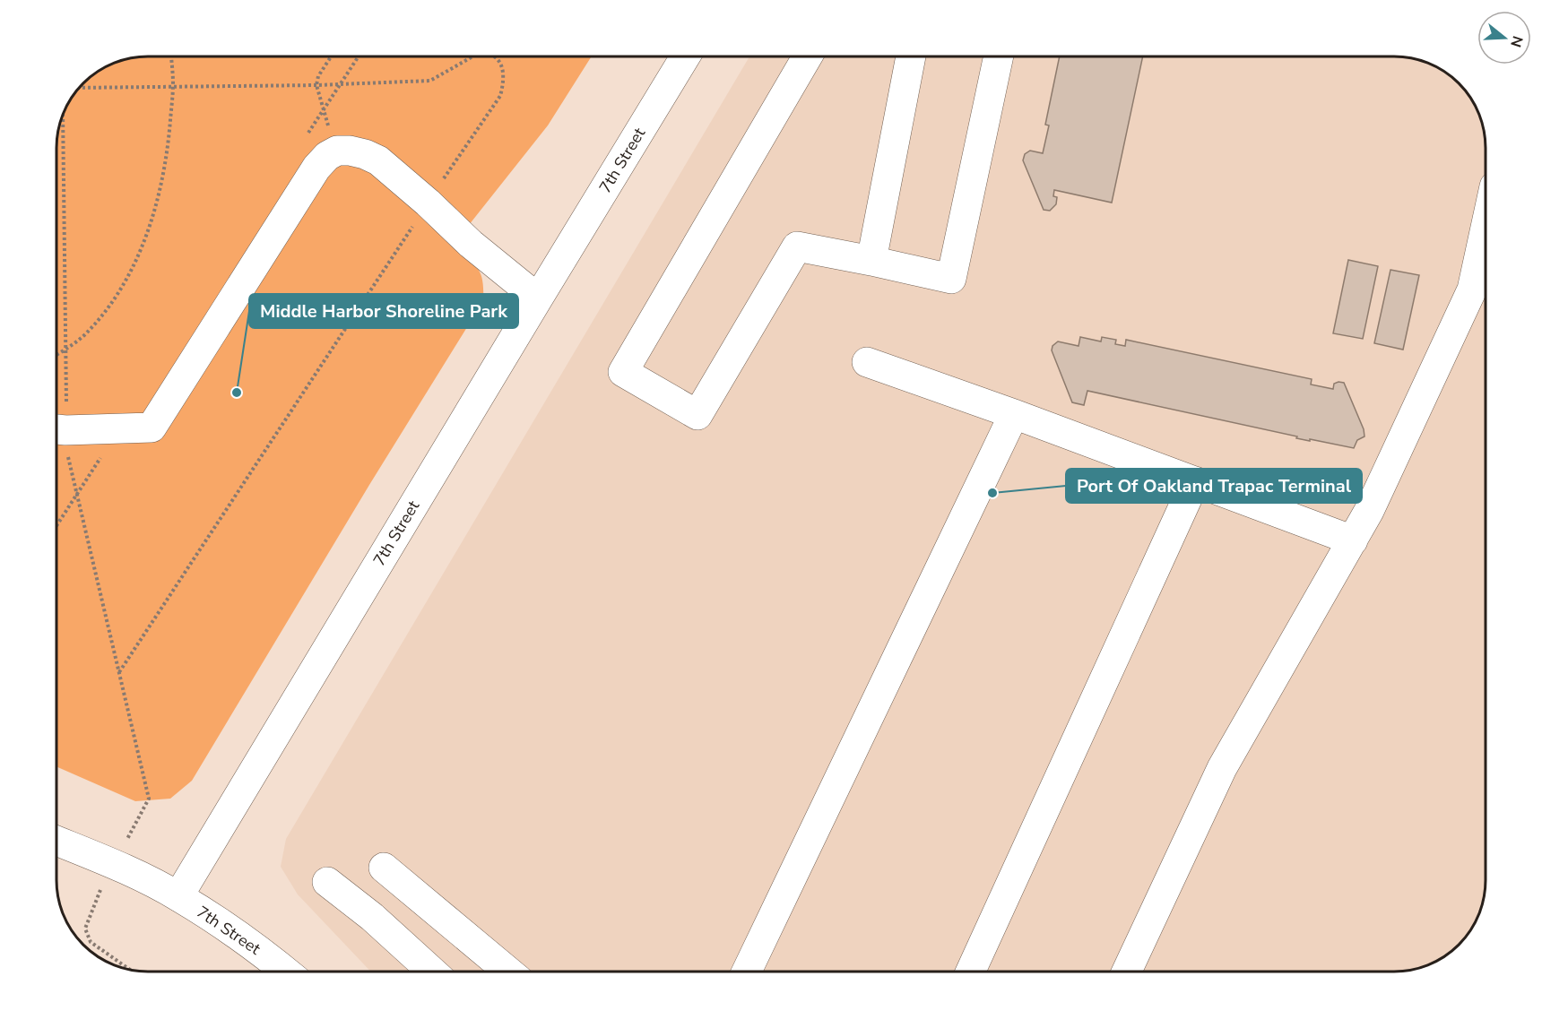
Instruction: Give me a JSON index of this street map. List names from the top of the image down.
{
  "streets": {
    "street": ["7th Street"]
  },
  "places": ["Middle Harbor Shoreline Park", "Port Of Oakland Trapac Terminal"],
  "north": "right"
}
